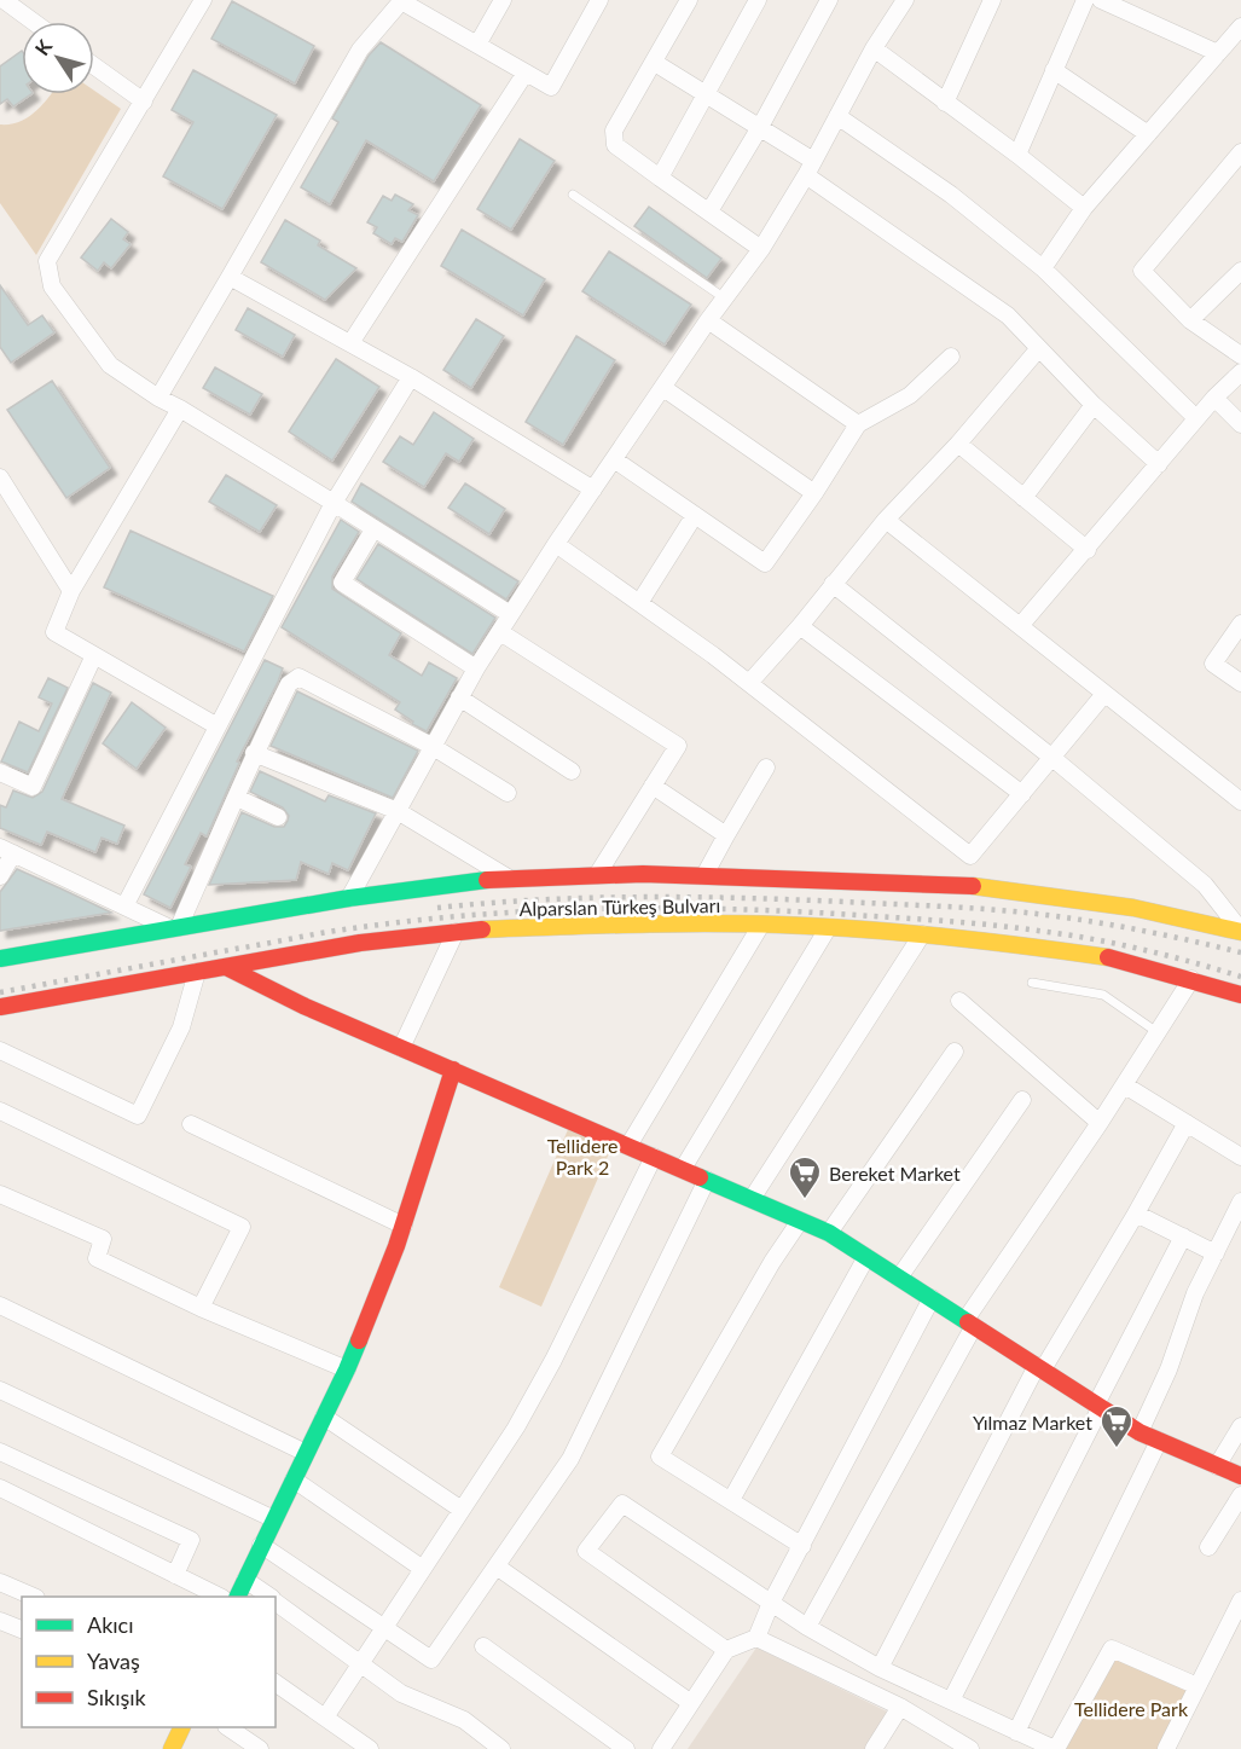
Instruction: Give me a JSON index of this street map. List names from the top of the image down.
{
  "streets": {
    "main road": ["Alparslan Türkeş Bulvarı"]
  },
  "parks": ["Tellidere Park 2", "Tellidere Park"],
  "places": {
    "supermarket": ["Bereket Market", "Yılmaz Market"]
  },
  "legend": ["Akıcı", "Yavaş", "Sıkışık"],
  "north": "top left"
}
